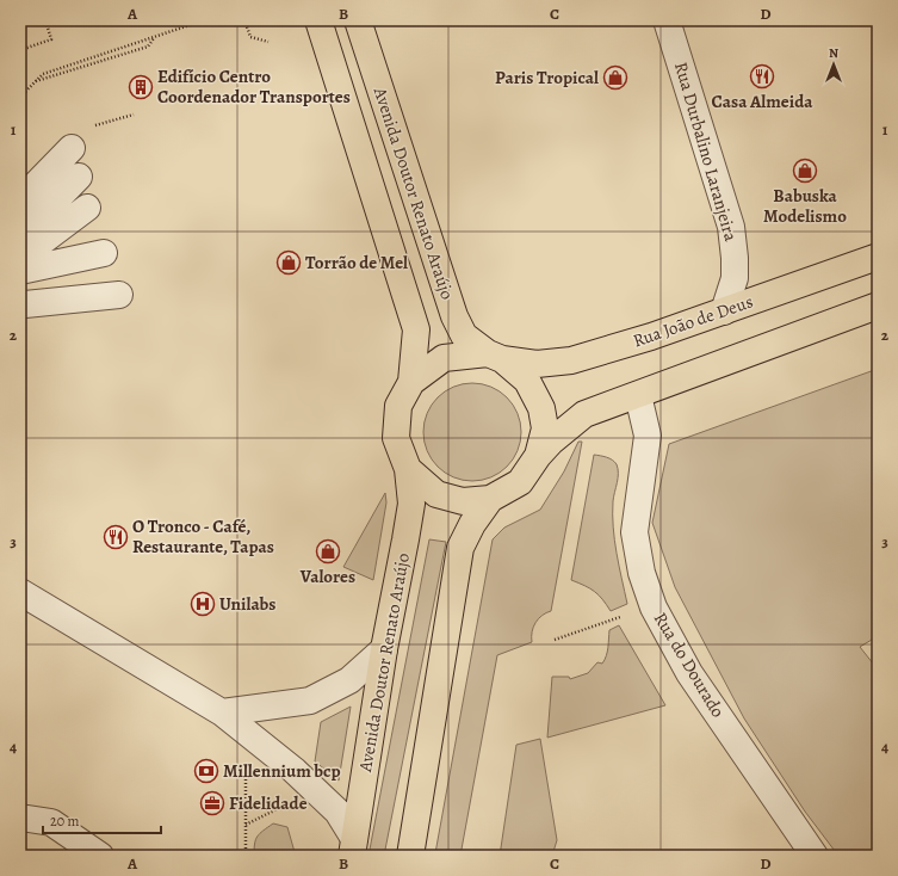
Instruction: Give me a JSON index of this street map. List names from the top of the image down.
{
  "streets": {
    "main road": ["Avenida Doutor Renato Araújo", "Rua João de Deus"],
    "street": ["Rua Durbalino Laranjeira", "Rua do Dourado"]
  },
  "crossings": [
    ["Rua Durbalino Laranjeira", "Rua João de Deus"],
    ["Avenida Doutor Renato Araújo", "Rua João de Deus"]
  ],
  "places": {
    "restaurant": ["Casa Almeida", "O Tronco - Café, Restaurante, Tapas"],
    "shop": [
      "Paris Tropical",
      "Babuska Modelismo",
      "Torrão de Mel",
      "Valores"
    ],
    "building": ["Edifício Centro Coordenador Transportes"],
    "hospital": ["Unilabs"],
    "bank": ["Millennium bcp"],
    "office": ["Fidelidade"]
  },
  "scale_bar": "20 m",
  "north": "top",
  "grid": {
    "columns": [
      "A",
      "B",
      "C",
      "D"
    ],
    "rows": [
      "1",
      "2",
      "3",
      "4"
    ]
  }
}
